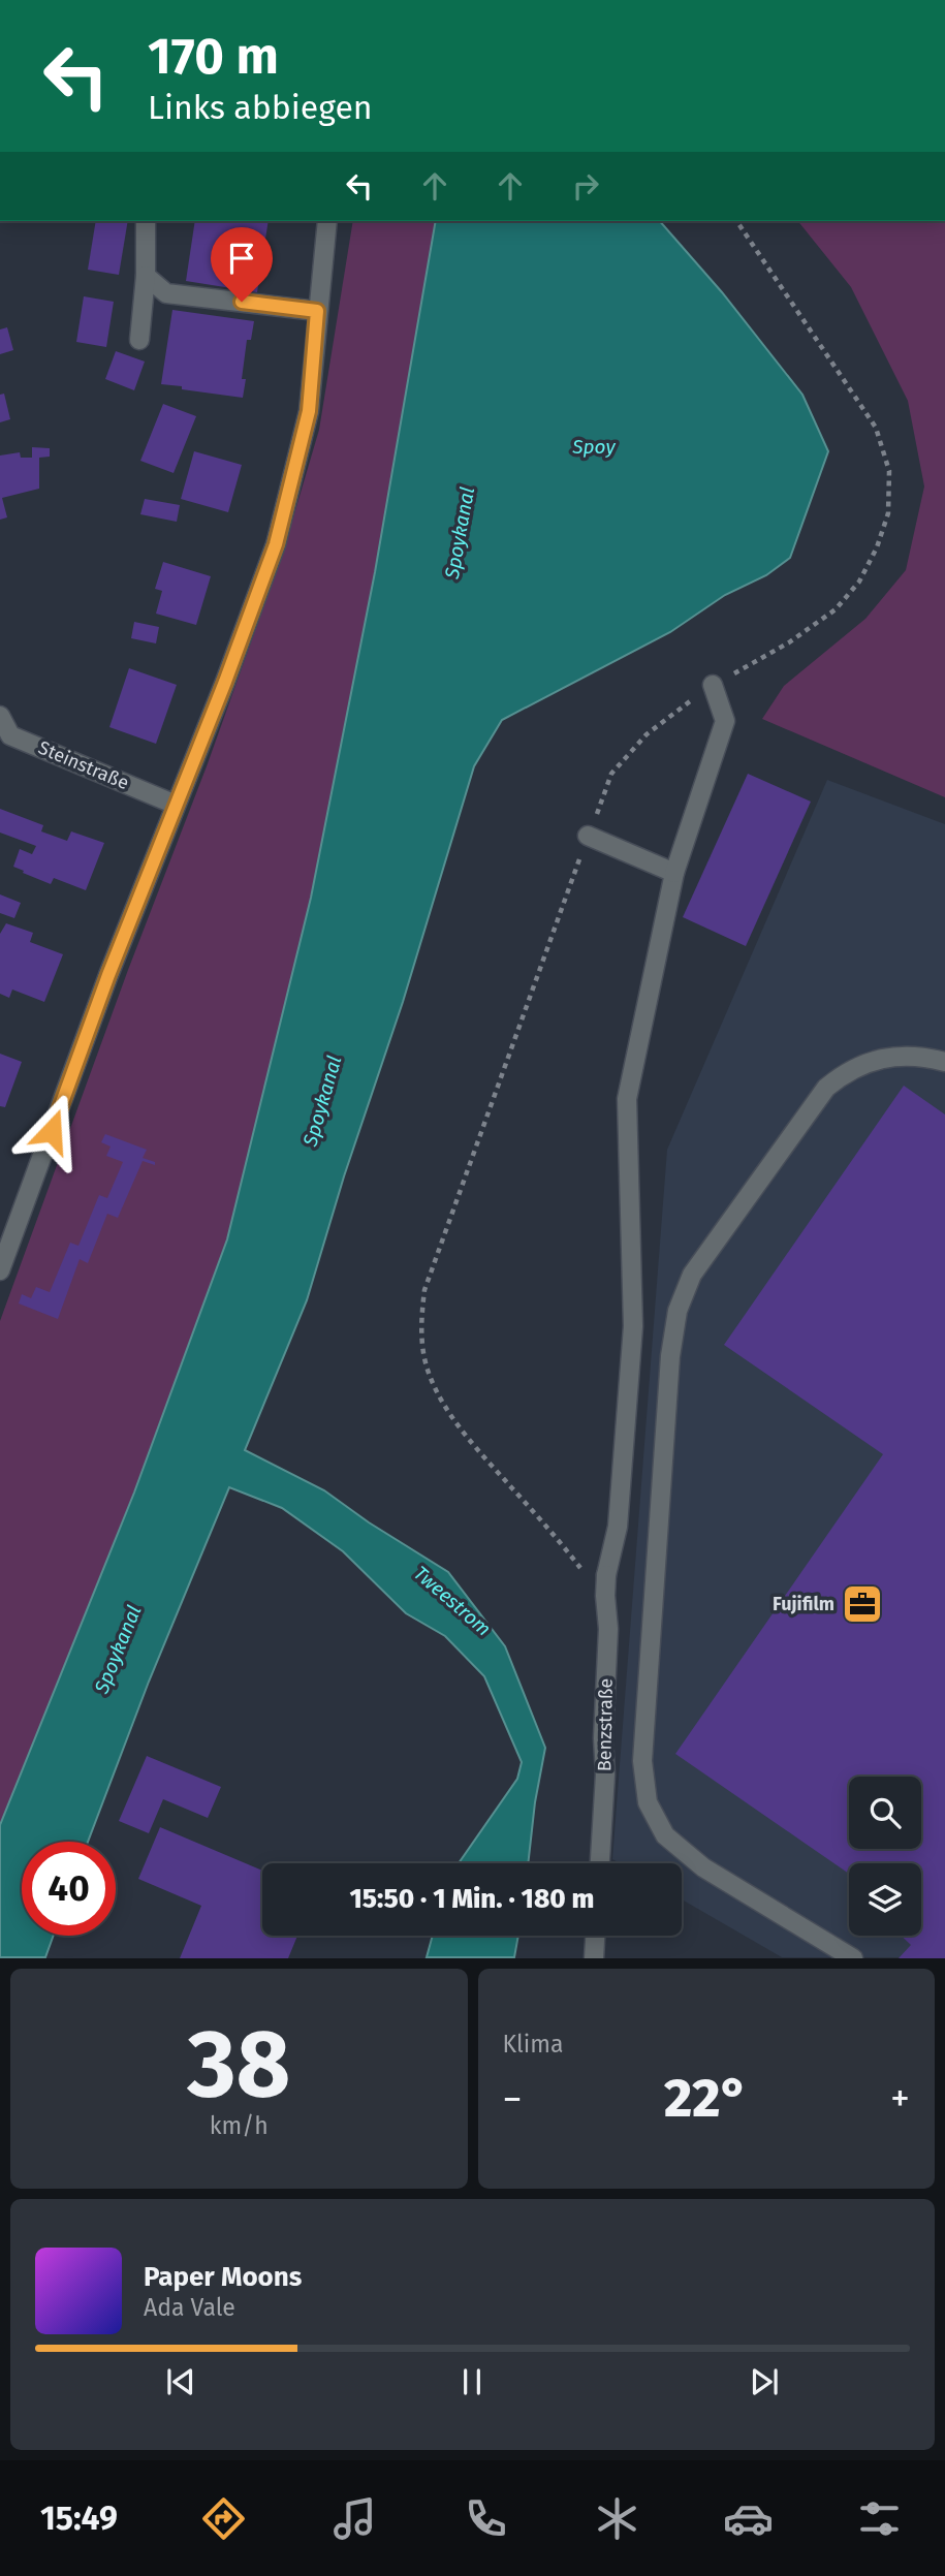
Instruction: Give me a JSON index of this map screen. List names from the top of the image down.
{
  "streets": {
    "street": ["Steinstraße", "Benzstraße"]
  },
  "water": ["Spoy", "Spoykanal", "Tweestrom"],
  "places": {
    "office": ["Fujifilm"]
  },
  "page": {
    "turn": ["170 m", "Links abbiegen"],
    "limit": "40",
    "trip": "15:50 · 1 Min. · 180 m",
    "tile": [
      ["38", "km/h"],
      "Klima"
    ],
    "heat": ["−", "22°", "+"],
    "song": ["Paper Moons", "Ada Vale"],
    "tabs": "15:49"
  }
}
